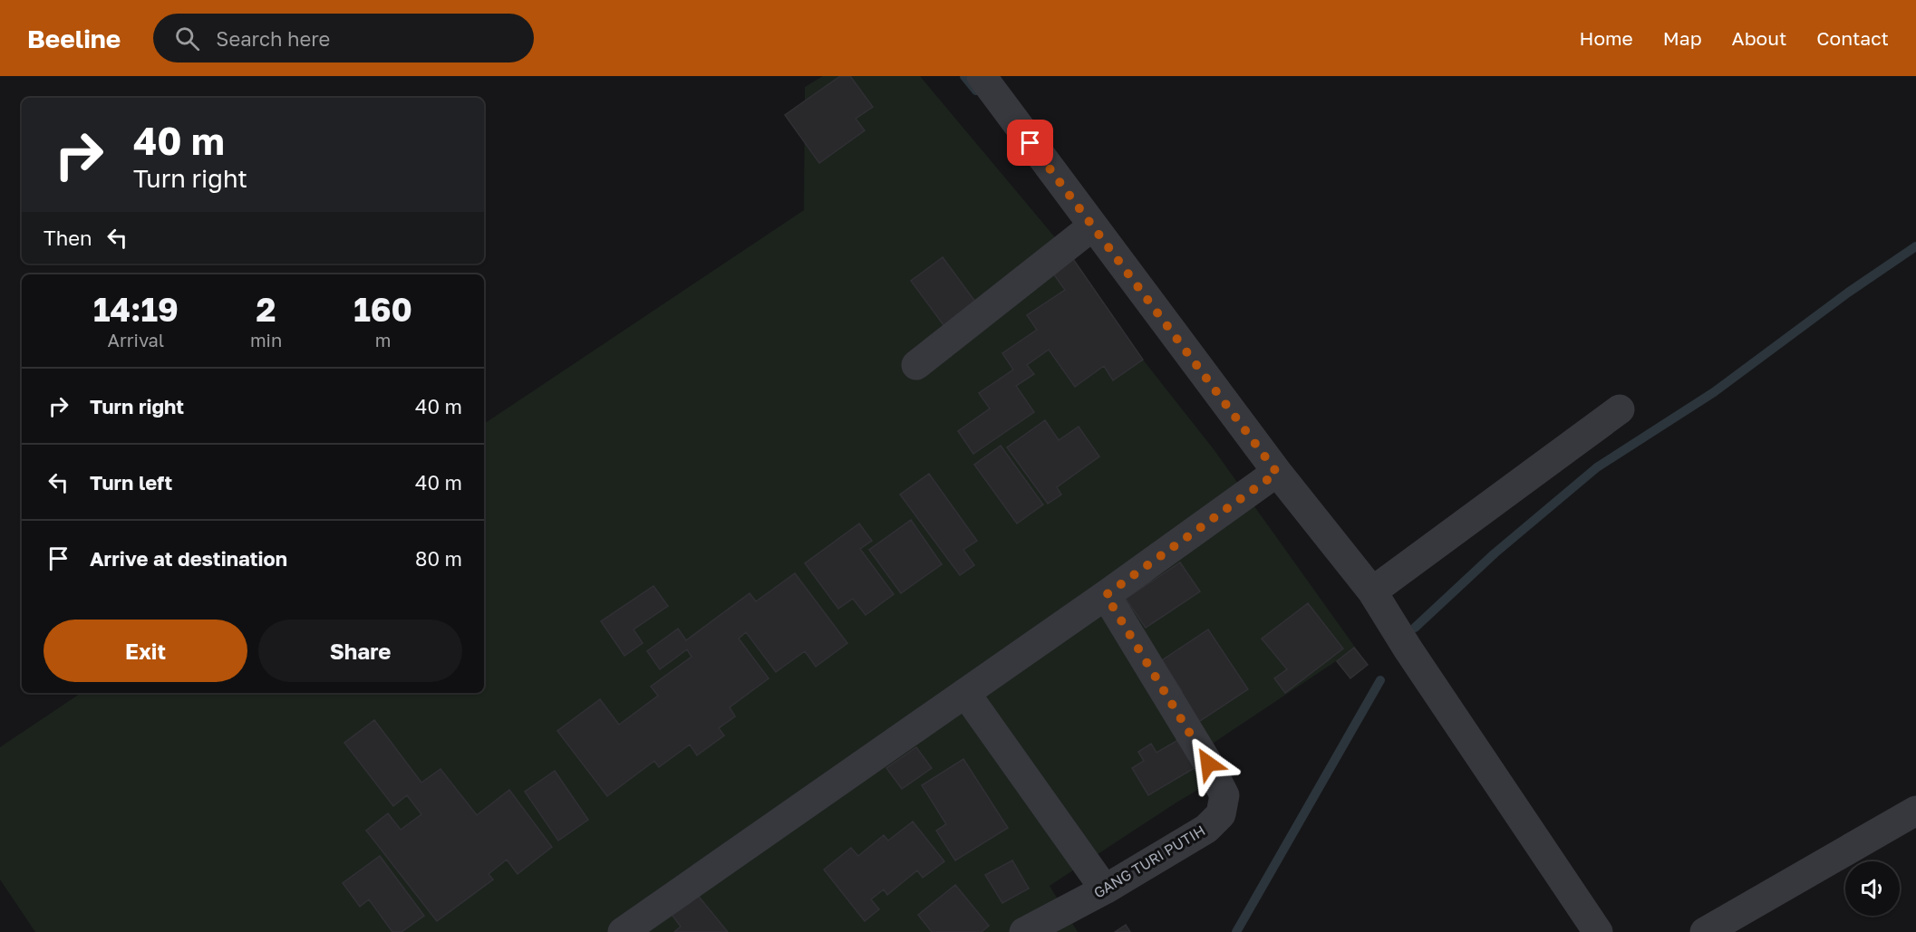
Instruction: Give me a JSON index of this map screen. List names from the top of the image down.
{
  "streets": {
    "street": ["GANG TURI PUTIH"]
  },
  "page": {
    "header": "Beeline",
    "search": "Search here",
    "nav": [
      "Home",
      "Map",
      "About",
      "Contact"
    ],
    "turn": ["40 m", "Turn right"],
    "then": "Then",
    "eta": [
      "14:19",
      "Arrival",
      "2",
      "min",
      "160",
      "m"
    ],
    "list": [
      {
        "name": "Turn right",
        "value": "40 m"
      },
      {
        "name": "Turn left",
        "value": "40 m"
      },
      {
        "name": "Arrive at destination",
        "value": "80 m"
      }
    ],
    "buttons": ["Exit", "Share"]
  }
}
